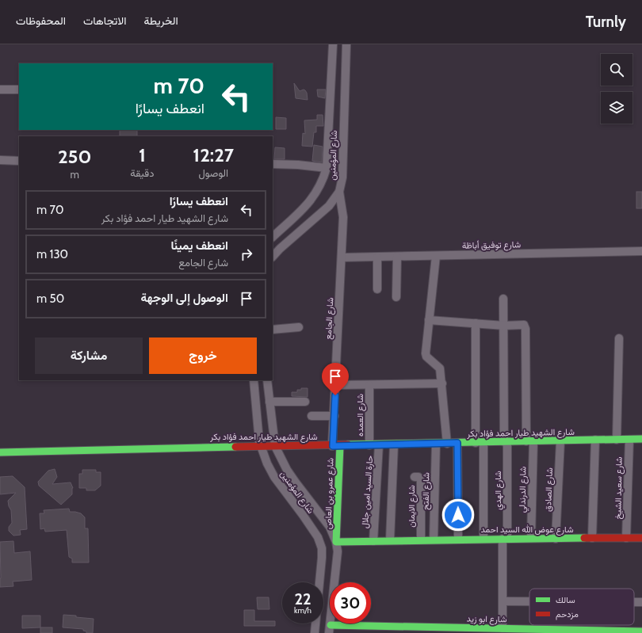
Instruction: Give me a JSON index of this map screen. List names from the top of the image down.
{
  "streets": {
    "street": [
      "شارع المؤمنين",
      "شارع توفيق أباظة",
      "شارع الجامع",
      "شارع العمده",
      "شارع الشهيد طيار احمد فؤاد بكر",
      "شارع سعيد الشيخ",
      "شارع الدرندلي",
      "شارع الصادق",
      "شارع الهدي",
      "شارع الفتح",
      "حارة السيد امين جلال",
      "شارع عمرو بن العاص",
      "شارع الايمان",
      "شارع عوض الله السيد احمد",
      "شارع ابو زيد"
    ]
  },
  "crossings": [
    ["شارع المؤمنين", "شارع الجامع"],
    ["شارع المؤمنين", "شارع الشهيد طيار احمد فؤاد بكر"],
    ["شارع المؤمنين", "شارع عمرو بن العاص"],
    ["شارع المؤمنين", "شارع عوض الله السيد احمد"],
    ["شارع المؤمنين", "شارع ابو زيد"],
    ["شارع توفيق أباظة", "شارع الجامع"],
    ["شارع الجامع", "شارع الشهيد طيار احمد فؤاد بكر"],
    ["شارع الجامع", "شارع عمرو بن العاص"],
    ["شارع العمده", "شارع الشهيد طيار احمد فؤاد بكر"],
    ["شارع الشهيد طيار احمد فؤاد بكر", "شارع سعيد الشيخ"],
    ["شارع الشهيد طيار احمد فؤاد بكر", "شارع الدرندلي"],
    ["شارع الشهيد طيار احمد فؤاد بكر", "شارع الصادق"],
    ["شارع الشهيد طيار احمد فؤاد بكر", "شارع الهدي"],
    ["شارع الشهيد طيار احمد فؤاد بكر", "شارع الفتح"],
    ["شارع الشهيد طيار احمد فؤاد بكر", "حارة السيد امين جلال"],
    ["شارع الشهيد طيار احمد فؤاد بكر", "شارع عمرو بن العاص"],
    ["شارع سعيد الشيخ", "شارع عوض الله السيد احمد"],
    ["شارع الدرندلي", "شارع الهدي"],
    ["شارع الدرندلي", "شارع عوض الله السيد احمد"],
    ["شارع الصادق", "شارع عوض الله السيد احمد"],
    ["شارع الهدي", "شارع عوض الله السيد احمد"],
    ["شارع الهدي", "شارع ابو زيد"],
    ["شارع الفتح", "شارع عوض الله السيد احمد"],
    ["حارة السيد امين جلال", "شارع عوض الله السيد احمد"],
    ["شارع عمرو بن العاص", "شارع عوض الله السيد احمد"],
    ["شارع الايمان", "شارع عوض الله السيد احمد"]
  ],
  "legend": ["سالك", "مزدحم"],
  "page": {
    "header": "Turnly",
    "nav": ["الخريطة", "الاتجاهات", "المحفوظات"],
    "turn": ["70 m", "انعطف يسارًا"],
    "eta": [
      "12:27",
      "الوصول",
      "1",
      "دقيقة",
      "250",
      "m"
    ],
    "list": [
      {
        "name": "انعطف يسارًا",
        "note": "شارع الشهيد طيار احمد فؤاد بكر",
        "value": "70 m"
      },
      {
        "name": "انعطف يمينًا",
        "note": "شارع الجامع",
        "value": "130 m"
      },
      {
        "name": "الوصول إلى الوجهة",
        "value": "50 m"
      }
    ],
    "buttons": ["خروج", "مشاركة"],
    "speed": "22 km/h",
    "limit": "30"
  }
}
